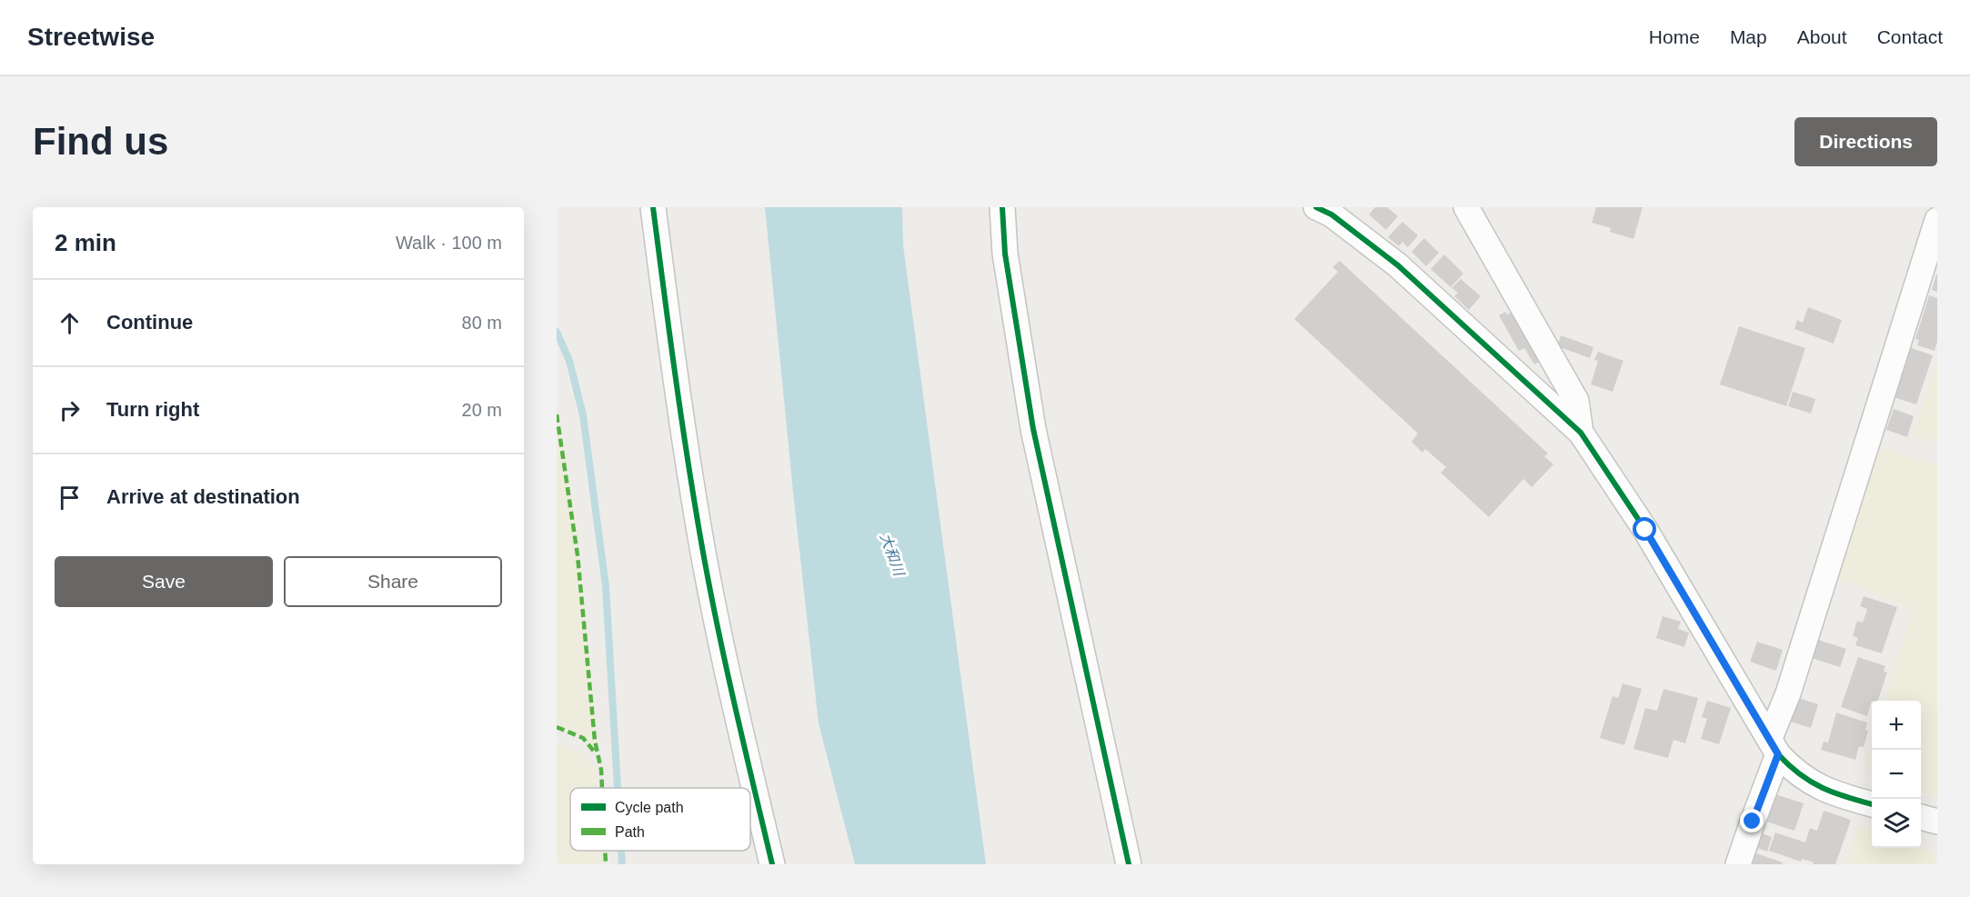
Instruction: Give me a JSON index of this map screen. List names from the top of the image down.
{
  "water": ["大和川"],
  "legend": ["Cycle path", "Path"],
  "page": {
    "header": "Streetwise",
    "nav": [
      "Home",
      "Map",
      "About",
      "Contact"
    ],
    "buttons": [
      "Directions",
      ["Save", "Share"]
    ],
    "title": "Find us",
    "heading": ["2 min", "Walk · 100 m"],
    "list": [
      ["Continue", "80 m"],
      ["Turn right", "20 m"],
      "Arrive at destination"
    ],
    "map_buttons": ["+", "−"]
  }
}
